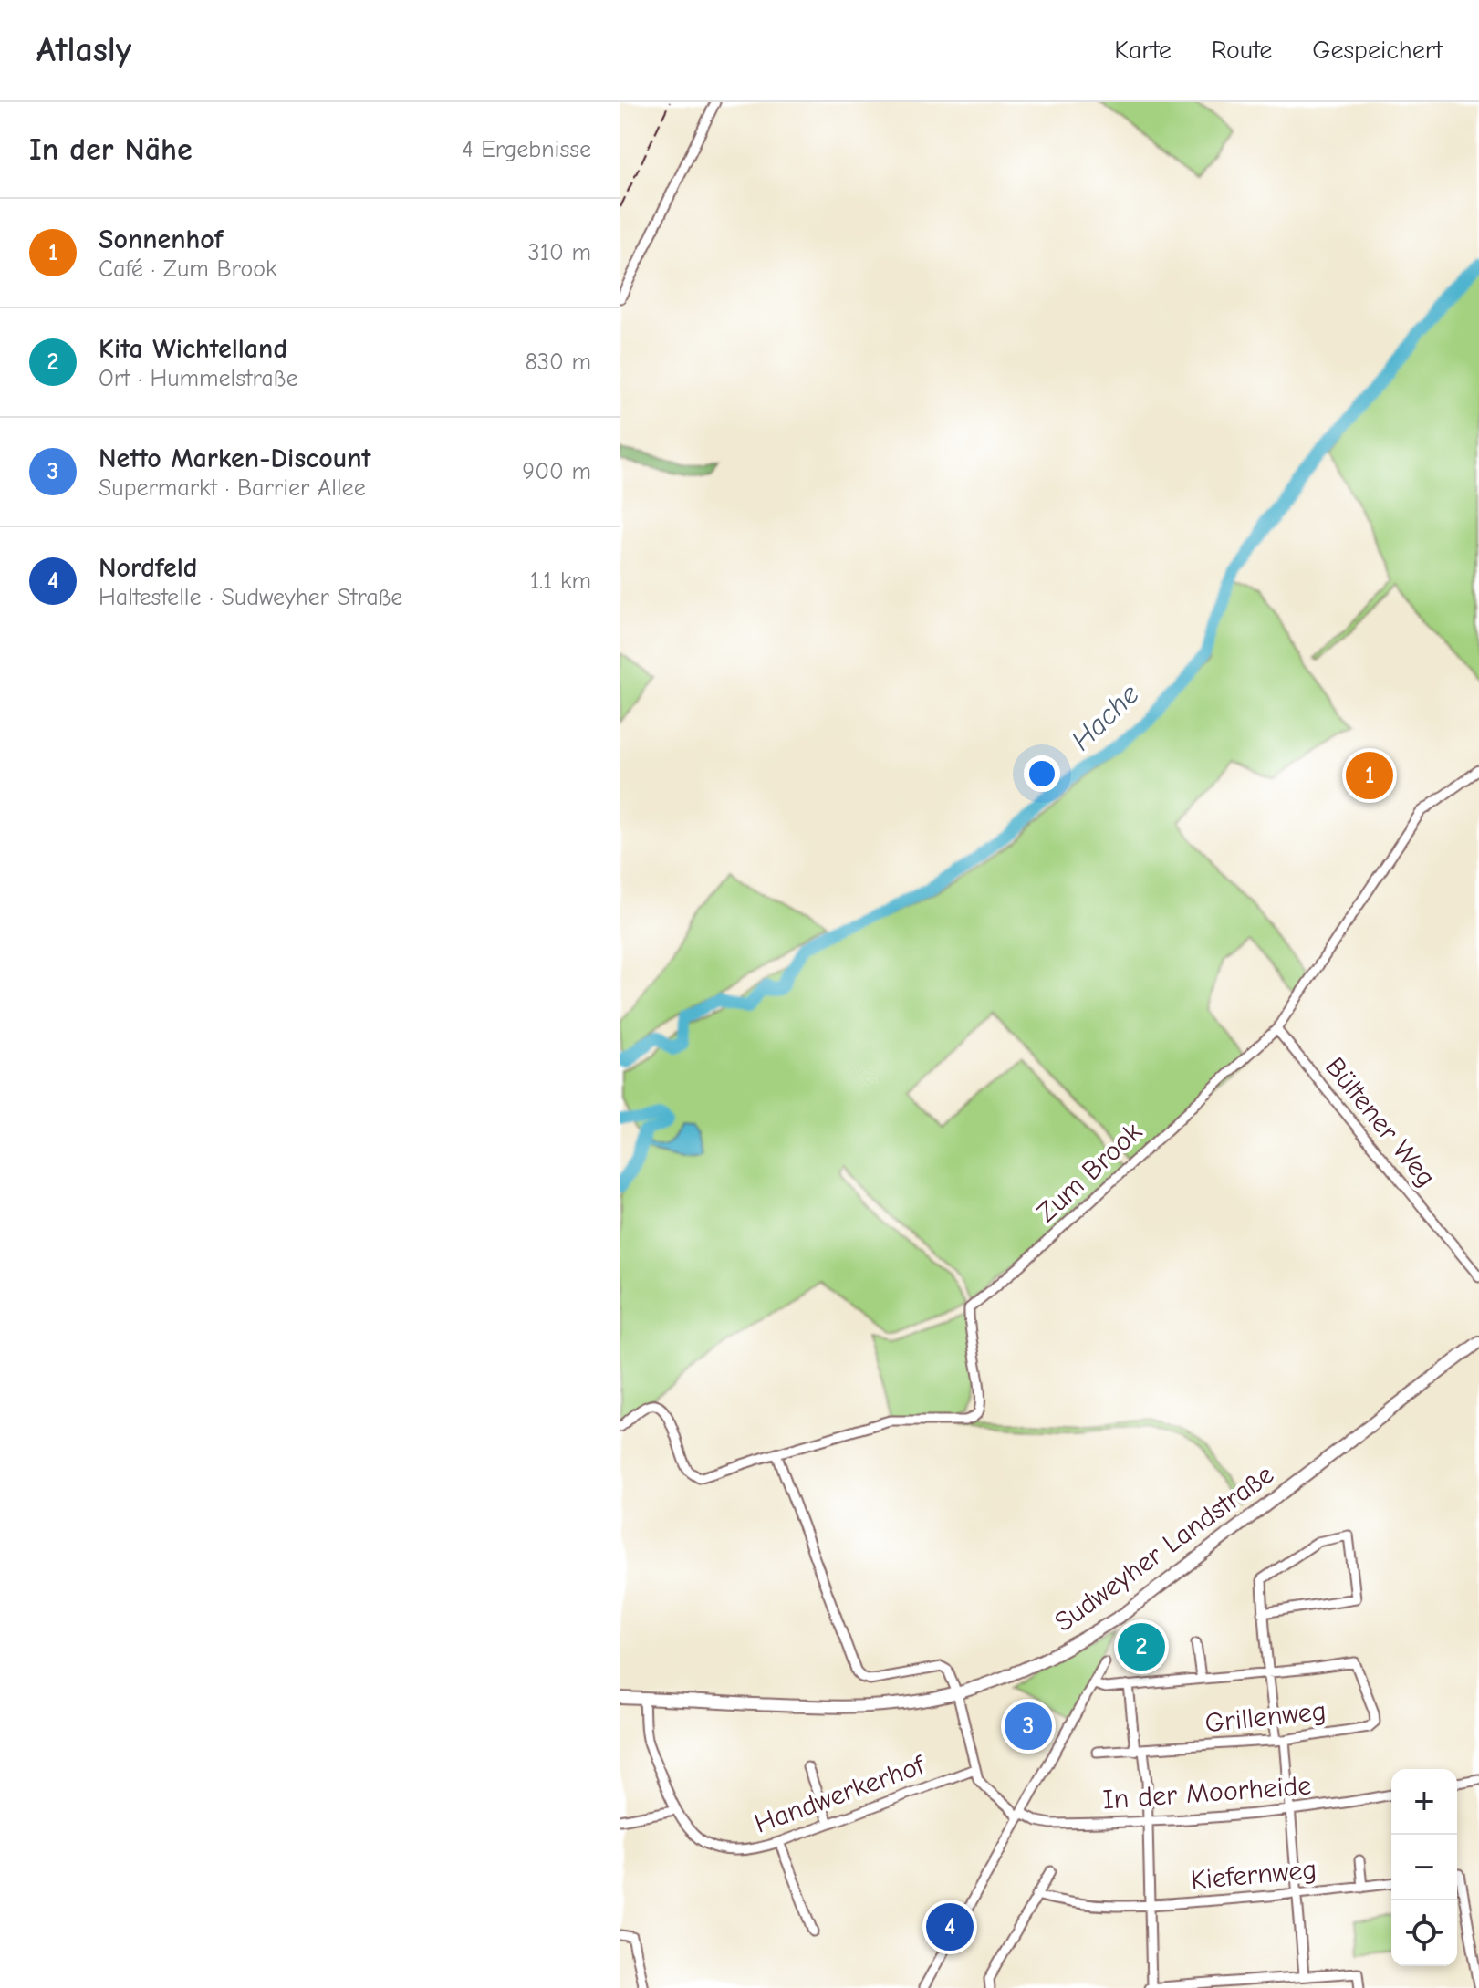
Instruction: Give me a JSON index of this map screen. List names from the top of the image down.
{
  "streets": {
    "main road": ["Sudweyher Landstraße"],
    "street": [
      "Bültener Weg",
      "Zum Brook",
      "Grillenweg",
      "In der Moorheide",
      "Handwerkerhof",
      "Kiefernweg"
    ]
  },
  "crossings": [
    ["Bültener Weg", "Zum Brook"],
    ["Sudweyher Landstraße", "Handwerkerhof"]
  ],
  "water": ["Hache"],
  "page": {
    "header": "Atlasly",
    "nav": ["Karte", "Route", "Gespeichert"],
    "heading": ["In der Nähe", "4 Ergebnisse"],
    "list": [
      {
        "mark": "1",
        "name": "Sonnenhof",
        "note": "Café · Zum Brook",
        "value": "310 m"
      },
      {
        "mark": "2",
        "name": "Kita Wichtelland",
        "note": "Ort · Hummelstraße",
        "value": "830 m"
      },
      {
        "mark": "3",
        "name": "Netto Marken-Discount",
        "note": "Supermarkt · Barrier Allee",
        "value": "900 m"
      },
      {
        "mark": "4",
        "name": "Nordfeld",
        "note": "Haltestelle · Sudweyher Straße",
        "value": "1.1 km"
      }
    ],
    "pins": [
      "1",
      "2",
      "3",
      "4"
    ],
    "map_buttons": ["+", "−"]
  }
}
